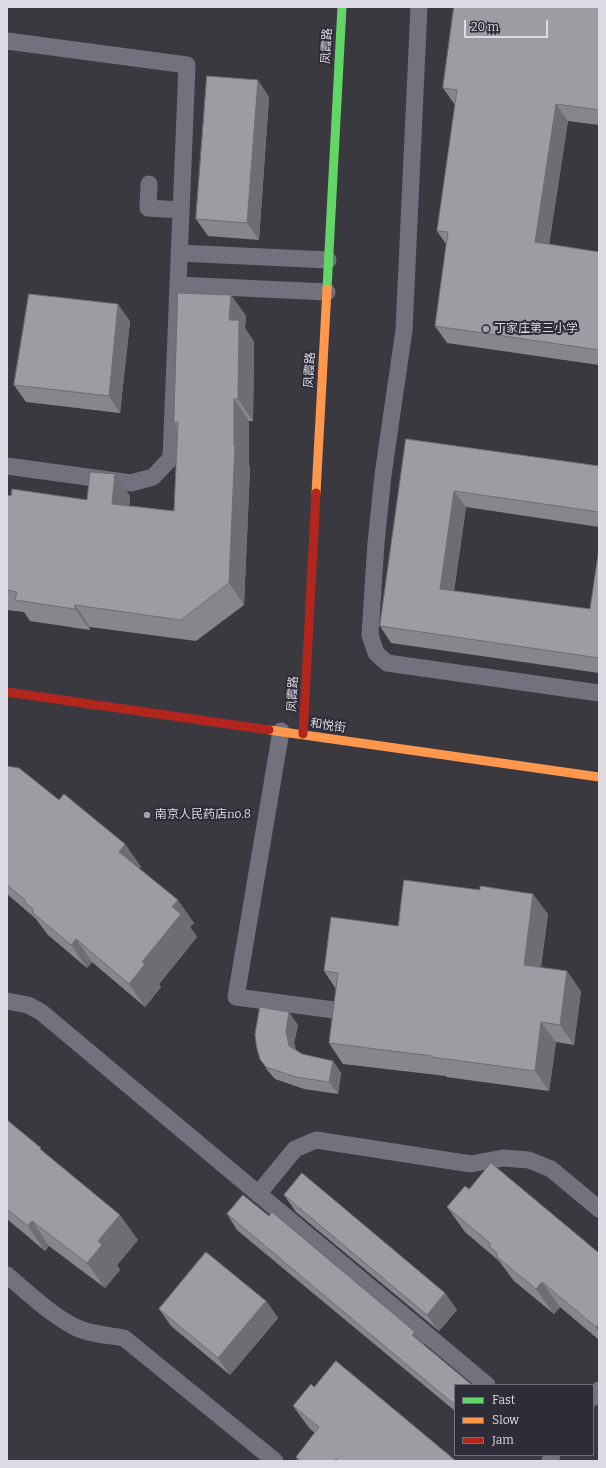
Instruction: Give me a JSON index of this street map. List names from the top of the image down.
{
  "streets": {
    "street": ["凤霞路", "和悦街"]
  },
  "crossings": [
    ["凤霞路", "和悦街"]
  ],
  "places": ["丁家庄第三小学", "南京人民药店no.8"],
  "legend": ["Fast", "Slow", "Jam"],
  "scale_bar": "20 m"
}
